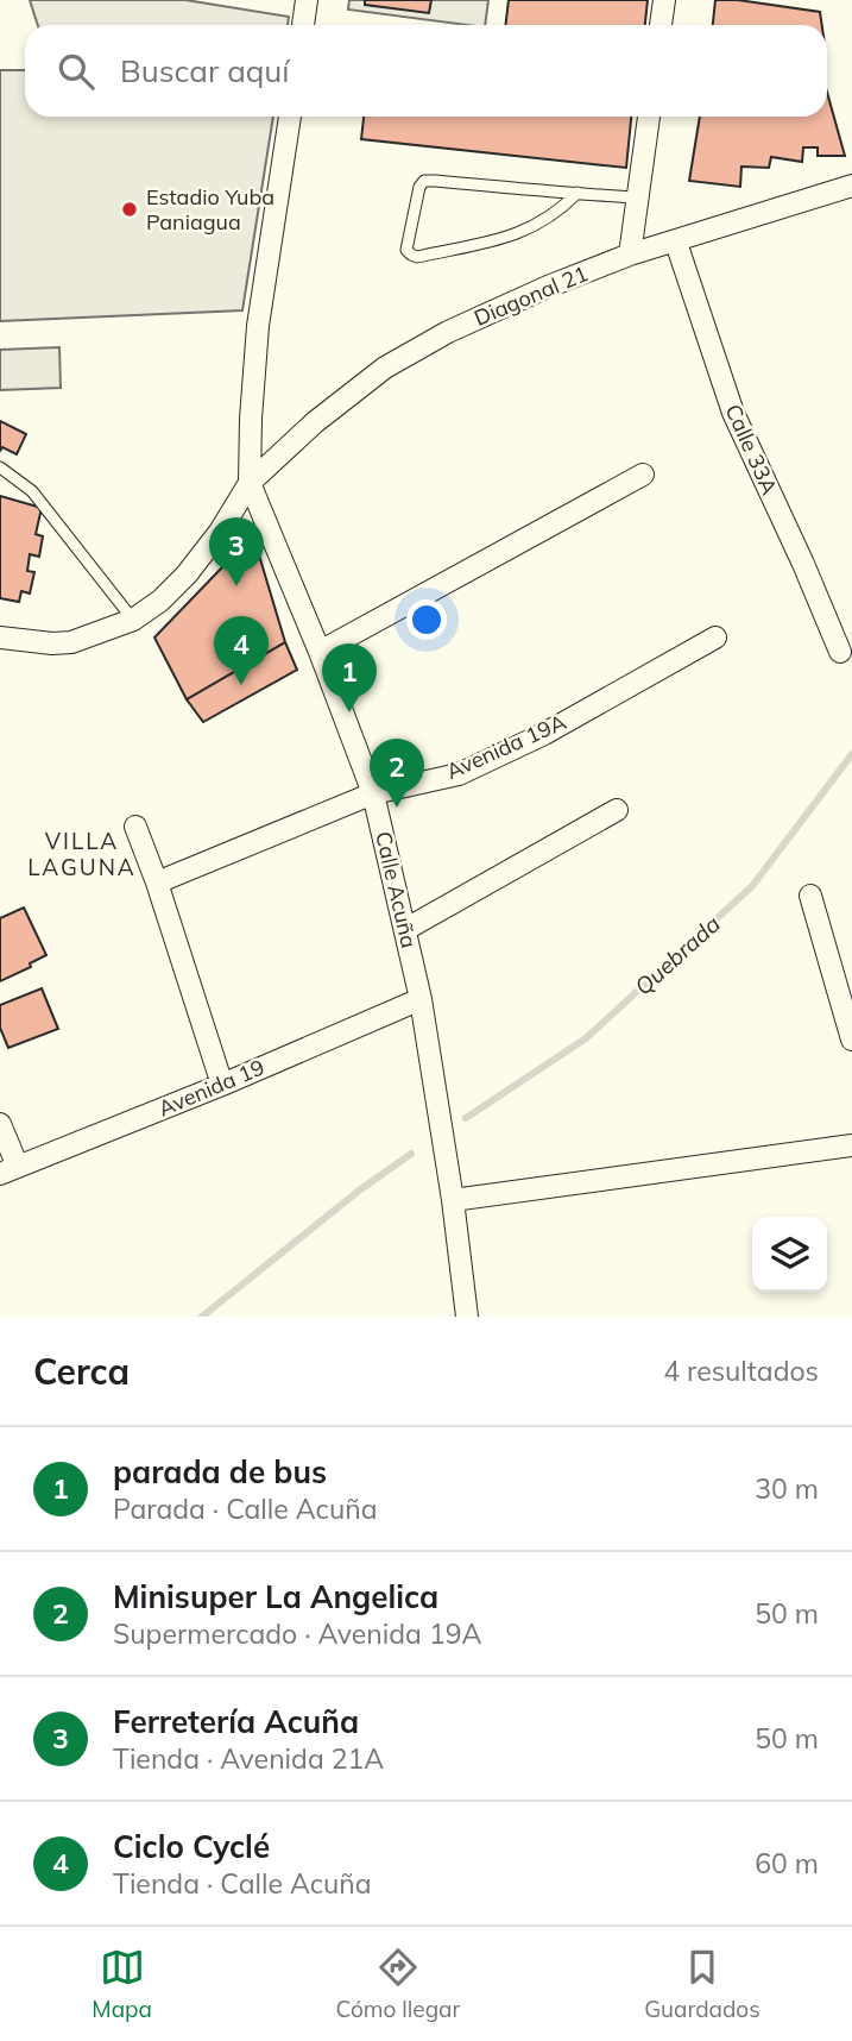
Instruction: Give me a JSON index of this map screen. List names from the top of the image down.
{
  "streets": {
    "street": [
      "Diagonal 21",
      "Calle 33A",
      "Avenida 19A",
      "Calle Acuña",
      "Avenida 19"
    ]
  },
  "crossings": [
    ["Diagonal 21", "Calle 33A"],
    ["Diagonal 21", "Calle Acuña"],
    ["Avenida 19A", "Calle Acuña"],
    ["Calle Acuña", "Avenida 19"]
  ],
  "districts": ["VILLA LAGUNA"],
  "water": ["Quebrada"],
  "places": ["Estadio Yuba Paniagua"],
  "page": {
    "search": "Buscar aquí",
    "pins": [
      "3",
      "4",
      "1",
      "2"
    ],
    "heading": ["Cerca", "4 resultados"],
    "list": [
      {
        "mark": "1",
        "name": "parada de bus",
        "note": "Parada · Calle Acuña",
        "value": "30 m"
      },
      {
        "mark": "2",
        "name": "Minisuper La Angelica",
        "note": "Supermercado · Avenida 19A",
        "value": "50 m"
      },
      {
        "mark": "3",
        "name": "Ferretería Acuña",
        "note": "Tienda · Avenida 21A",
        "value": "50 m"
      },
      {
        "mark": "4",
        "name": "Ciclo Cyclé",
        "note": "Tienda · Calle Acuña",
        "value": "60 m"
      }
    ],
    "nav": ["Mapa", "Cómo llegar", "Guardados"]
  }
}
